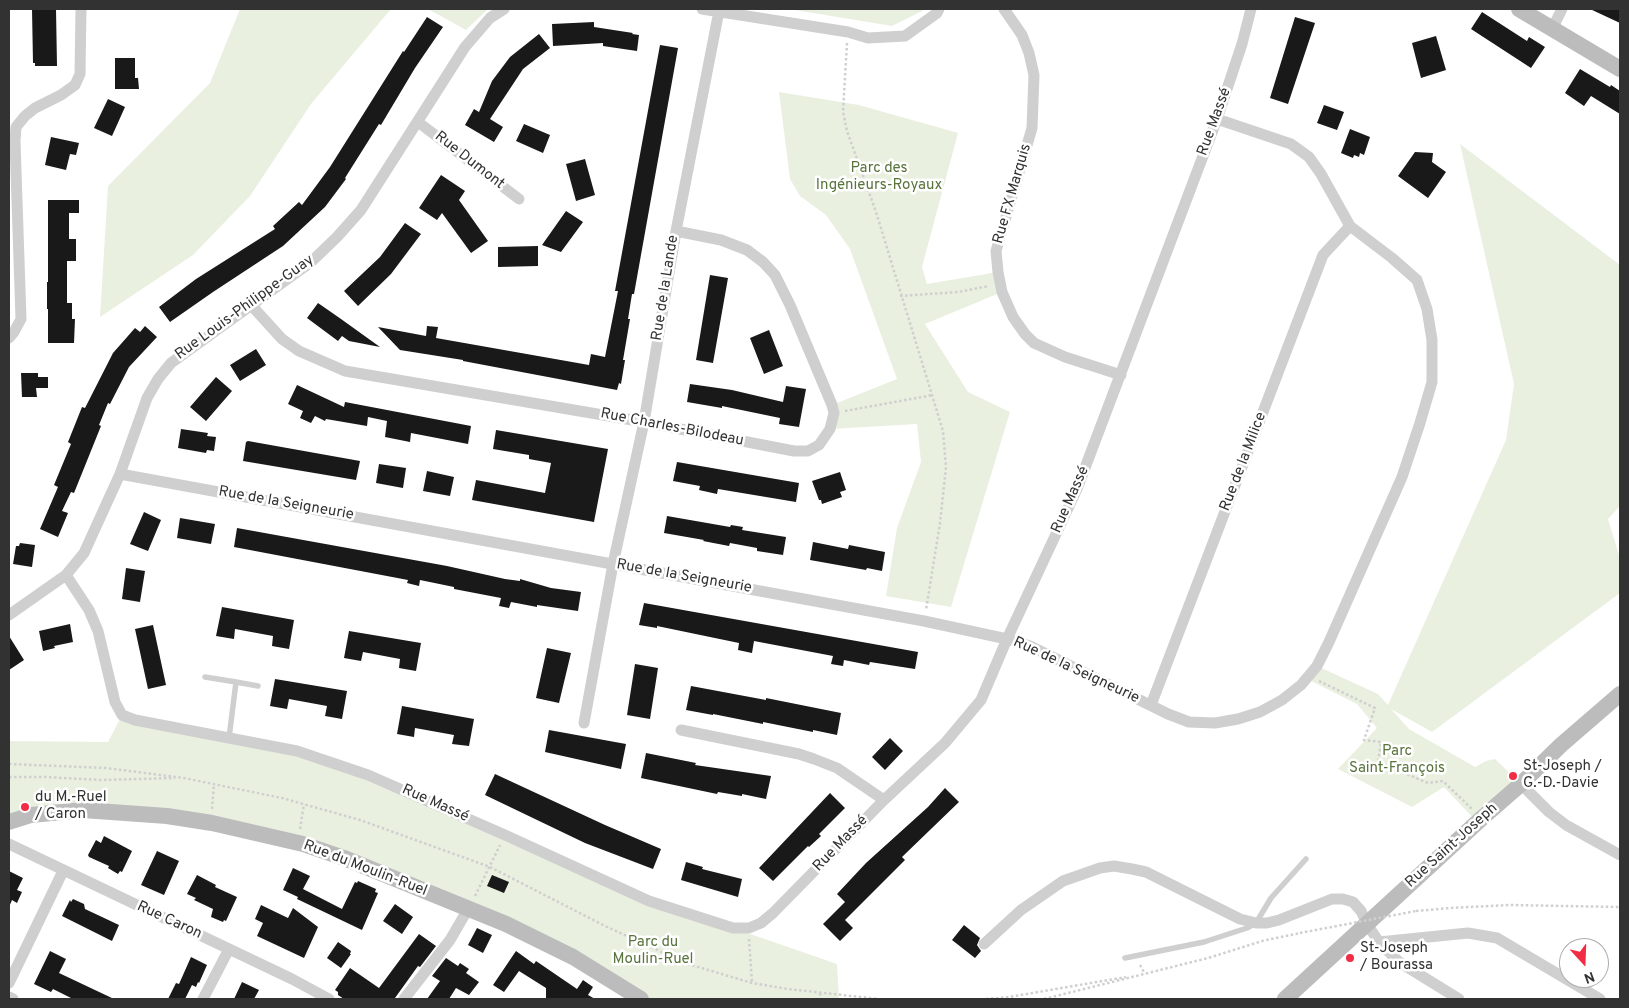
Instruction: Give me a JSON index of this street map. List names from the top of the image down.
{
  "streets": {
    "street": [
      "Rue Massé",
      "Rue Dumont",
      "Rue FX Marquis",
      "Rue de la Lande",
      "Rue Louis-Philippe-Guay",
      "Rue Charles-Bilodeau",
      "Rue de la Milice",
      "Rue de la Seigneurie",
      "Rue Saint-Joseph",
      "Rue du Moulin-Ruel",
      "Rue Caron"
    ]
  },
  "crossings": [
    ["Rue Massé", "Rue FX Marquis"],
    ["Rue Massé", "Rue Louis-Philippe-Guay"],
    ["Rue Massé", "Rue de la Seigneurie"],
    ["Rue Dumont", "Rue Louis-Philippe-Guay"],
    ["Rue de la Lande", "Rue Charles-Bilodeau"],
    ["Rue de la Lande", "Rue de la Seigneurie"],
    ["Rue Louis-Philippe-Guay", "Rue Charles-Bilodeau"],
    ["Rue Louis-Philippe-Guay", "Rue de la Seigneurie"],
    ["Rue de la Milice", "Rue de la Seigneurie"]
  ],
  "parks": ["Parc des Ingénieurs-Royaux", "Parc Saint-François", "Parc du Moulin-Ruel"],
  "places": ["St-Joseph / G.-D.-Davie", "du M.-Ruel / Caron", "St-Joseph / Bourassa"],
  "north": "bottom"
}
